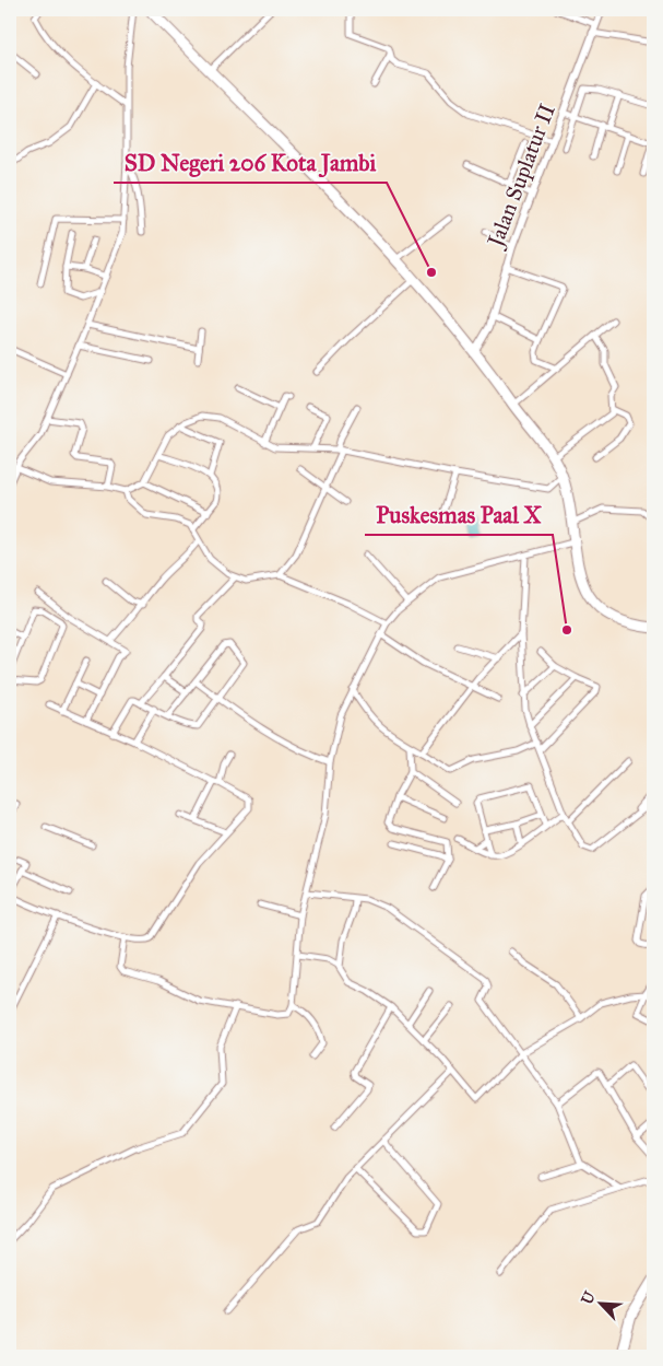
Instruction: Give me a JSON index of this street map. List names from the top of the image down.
{
  "streets": {
    "street": ["Jalan Suplatur II"]
  },
  "places": ["SD Negeri 206 Kota Jambi", "Puskesmas Paal X"],
  "north": "top left"
}
